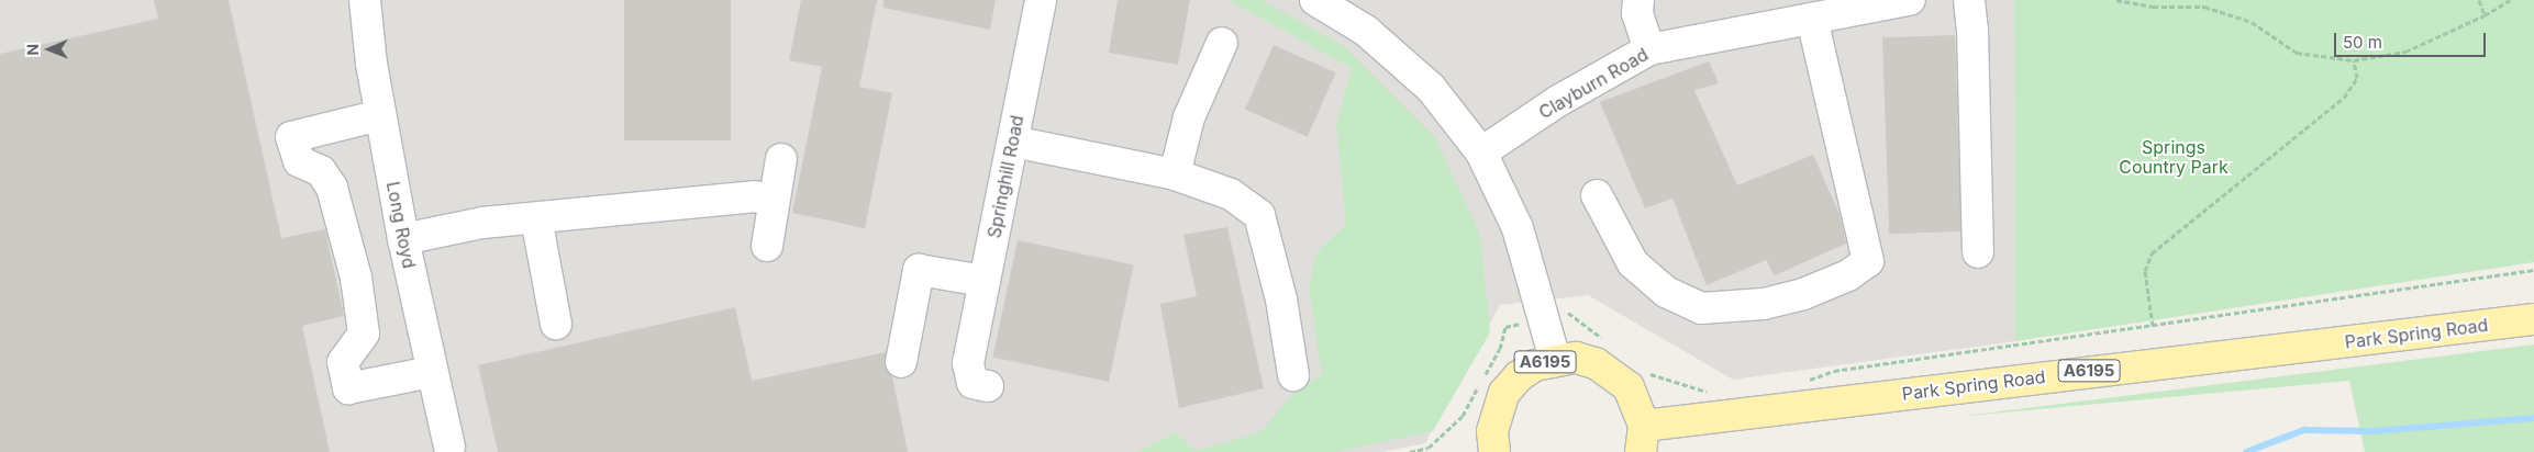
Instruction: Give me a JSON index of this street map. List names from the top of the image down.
{
  "streets": {
    "main road": ["Park Spring Road", "A6195"],
    "street": ["Clayburn Road", "Springhill Road", "Long Royd"]
  },
  "parks": ["Springs Country Park"],
  "scale_bar": "50 m",
  "north": "left"
}
